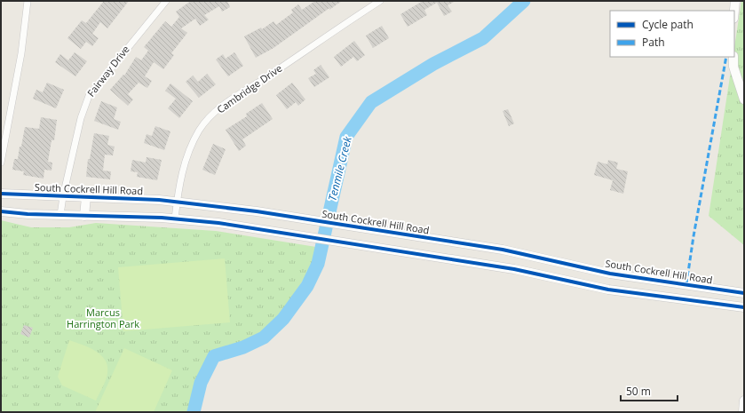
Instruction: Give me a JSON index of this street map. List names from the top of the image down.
{
  "streets": {
    "main road": ["South Cockrell Hill Road"],
    "street": ["Fairway Drive", "Cambridge Drive"]
  },
  "crossings": [
    ["Fairway Drive", "South Cockrell Hill Road"],
    ["Cambridge Drive", "South Cockrell Hill Road"]
  ],
  "water": ["Tenmile Creek"],
  "parks": ["Marcus Harrington Park"],
  "legend": ["Cycle path", "Path"],
  "scale_bar": "50 m"
}
